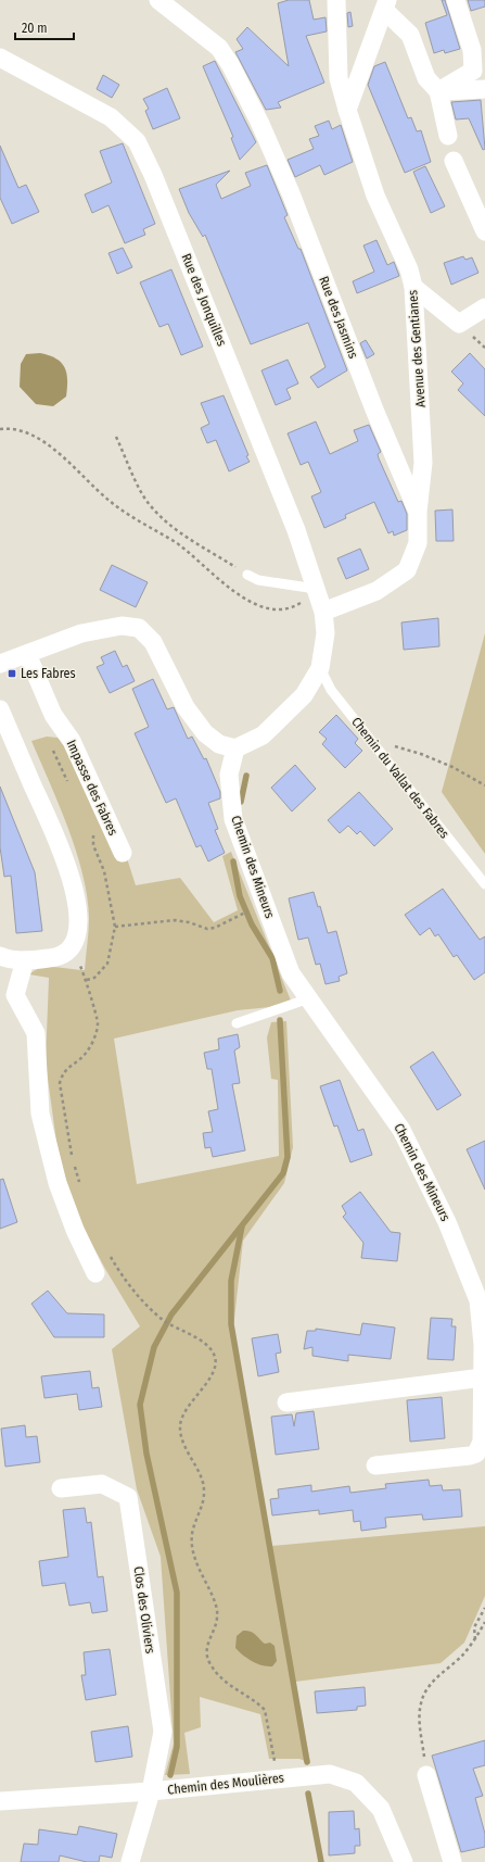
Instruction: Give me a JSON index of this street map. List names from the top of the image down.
{
  "streets": {
    "street": [
      "Rue des Jonquilles",
      "Rue des Jasmins",
      "Avenue des Gentianes",
      "Impasse des Fabres",
      "Chemin des Mineurs",
      "Clos des Oliviers",
      "Chemin des Moulières"
    ],
    "lane": ["Chemin du Vallat des Fabres"]
  },
  "crossings": [
    ["Rue des Jonquilles", "Avenue des Gentianes"],
    ["Rue des Jonquilles", "Chemin du Vallat des Fabres"],
    ["Rue des Jasmins", "Avenue des Gentianes"],
    ["Clos des Oliviers", "Chemin des Moulières"]
  ],
  "places": {
    "transit": ["Les Fabres"]
  },
  "scale_bar": "20 m"
}
